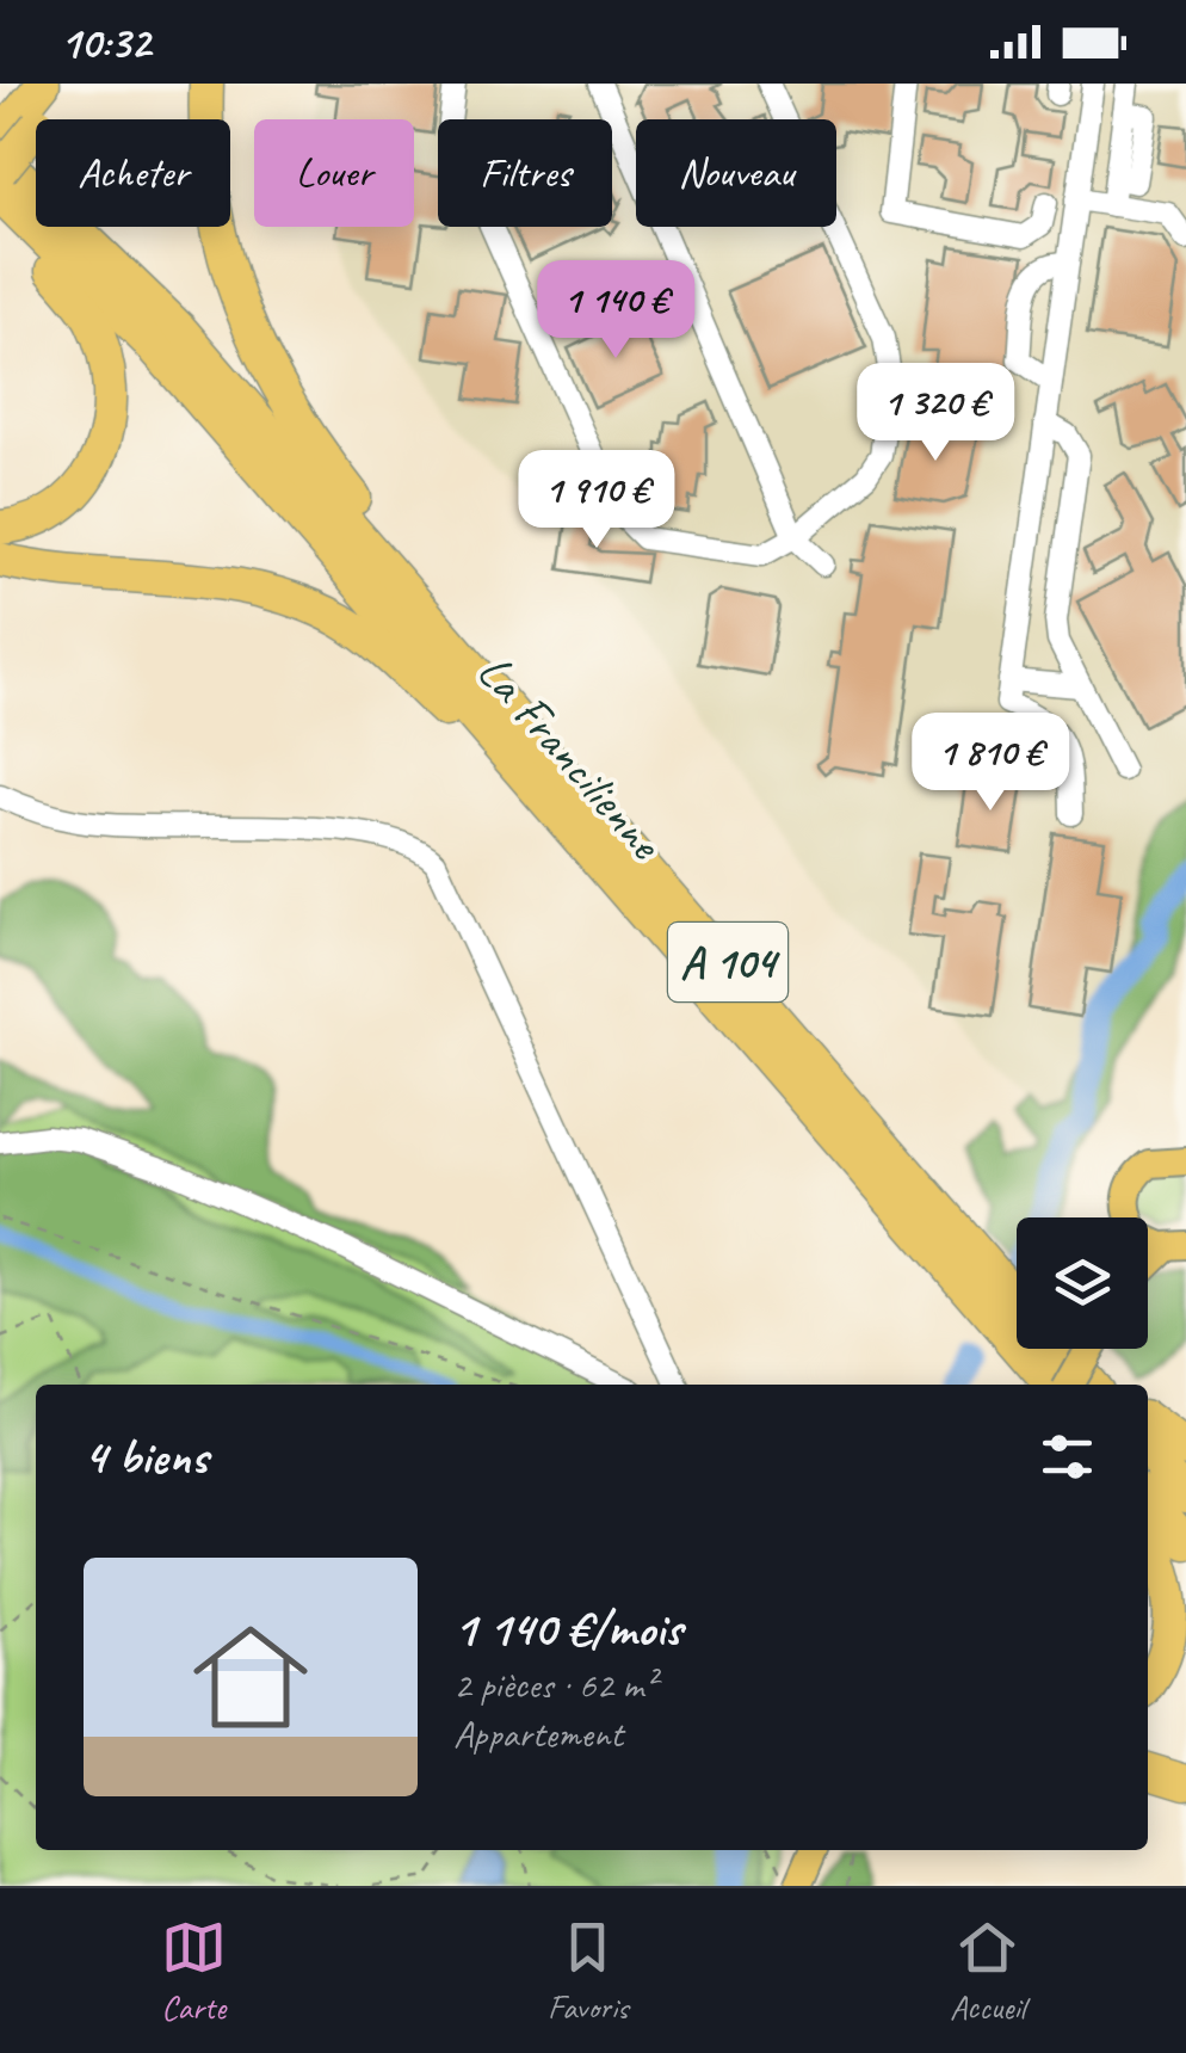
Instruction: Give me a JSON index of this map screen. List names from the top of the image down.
{
  "streets": {
    "highway": ["La Francilienne", "A 104"]
  },
  "page": {
    "status": "10:32",
    "chip": [
      "Acheter",
      "Louer",
      "Filtres",
      "Nouveau"
    ],
    "price": [
      "1 140 €",
      "1 320 €",
      "1 910 €",
      "1 810 €"
    ],
    "heading": "4 biens",
    "list": [
      {
        "name": "1 140 €/mois",
        "note": "2 pièces · 62 m² · Appartement"
      }
    ],
    "tabs": ["Carte", "Favoris", "Accueil"]
  }
}
